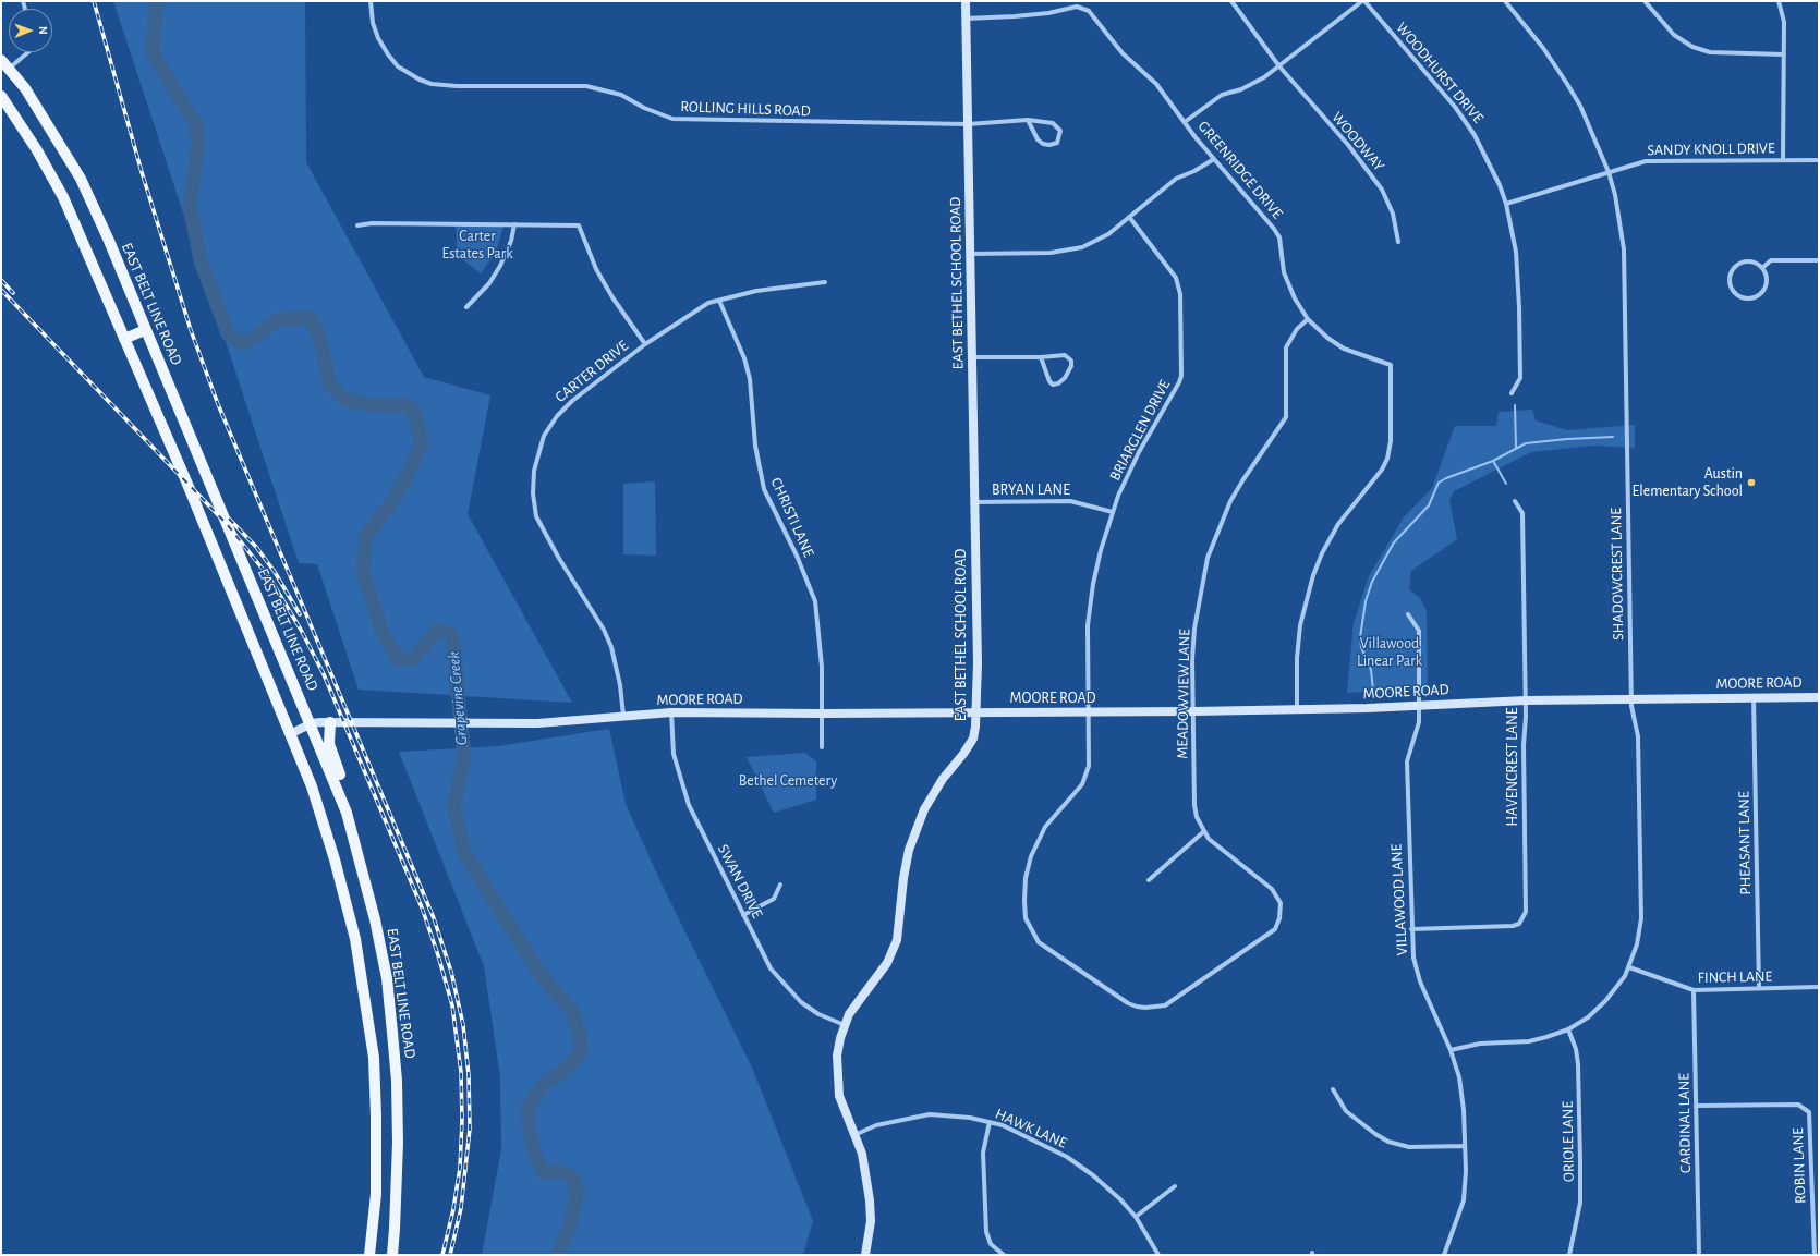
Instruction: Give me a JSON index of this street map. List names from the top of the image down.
{
  "streets": {
    "main road": ["EAST BELT LINE ROAD"],
    "street": [
      "WOODHURST DRIVE",
      "ROLLING HILLS ROAD",
      "WOODWAY",
      "SANDY KNOLL DRIVE",
      "GREENRIDGE DRIVE",
      "EAST BETHEL SCHOOL ROAD",
      "CARTER DRIVE",
      "BRIARGLEN DRIVE",
      "BRYAN LANE",
      "CHRISTI LANE",
      "SHADOWCREST LANE",
      "MOORE ROAD",
      "MEADOWVIEW LANE",
      "HAVENCREST LANE",
      "PHEASANT LANE",
      "SWAN DRIVE",
      "VILLAWOOD LANE",
      "FINCH LANE",
      "CARDINAL LANE",
      "HAWK LANE",
      "ORIOLE LANE",
      "ROBIN LANE"
    ]
  },
  "crossings": [
    ["WOODHURST DRIVE", "SANDY KNOLL DRIVE"],
    ["ROLLING HILLS ROAD", "EAST BETHEL SCHOOL ROAD"],
    ["SANDY KNOLL DRIVE", "SHADOWCREST LANE"],
    ["GREENRIDGE DRIVE", "EAST BETHEL SCHOOL ROAD"],
    ["GREENRIDGE DRIVE", "MOORE ROAD"],
    ["GREENRIDGE DRIVE", "MEADOWVIEW LANE"],
    ["EAST BETHEL SCHOOL ROAD", "BRYAN LANE"],
    ["EAST BETHEL SCHOOL ROAD", "MOORE ROAD"],
    ["EAST BETHEL SCHOOL ROAD", "SWAN DRIVE"],
    ["EAST BETHEL SCHOOL ROAD", "HAWK LANE"],
    ["EAST BELT LINE ROAD", "MOORE ROAD"],
    ["CARTER DRIVE", "CHRISTI LANE"],
    ["CARTER DRIVE", "MOORE ROAD"],
    ["BRIARGLEN DRIVE", "BRYAN LANE"],
    ["BRIARGLEN DRIVE", "MOORE ROAD"],
    ["BRIARGLEN DRIVE", "MEADOWVIEW LANE"],
    ["CHRISTI LANE", "MOORE ROAD"],
    ["SHADOWCREST LANE", "MOORE ROAD"],
    ["SHADOWCREST LANE", "VILLAWOOD LANE"],
    ["SHADOWCREST LANE", "FINCH LANE"],
    ["SHADOWCREST LANE", "ORIOLE LANE"],
    ["MOORE ROAD", "MEADOWVIEW LANE"],
    ["MOORE ROAD", "HAVENCREST LANE"],
    ["MOORE ROAD", "PHEASANT LANE"],
    ["MOORE ROAD", "SWAN DRIVE"],
    ["MOORE ROAD", "VILLAWOOD LANE"],
    ["HAVENCREST LANE", "VILLAWOOD LANE"],
    ["PHEASANT LANE", "FINCH LANE"],
    ["FINCH LANE", "CARDINAL LANE"],
    ["CARDINAL LANE", "ROBIN LANE"]
  ],
  "water": ["Grapevine Creek"],
  "parks": ["Carter Estates Park", "Villawood Linear Park", "Bethel Cemetery"],
  "places": ["Austin Elementary School"],
  "north": "right"
}
